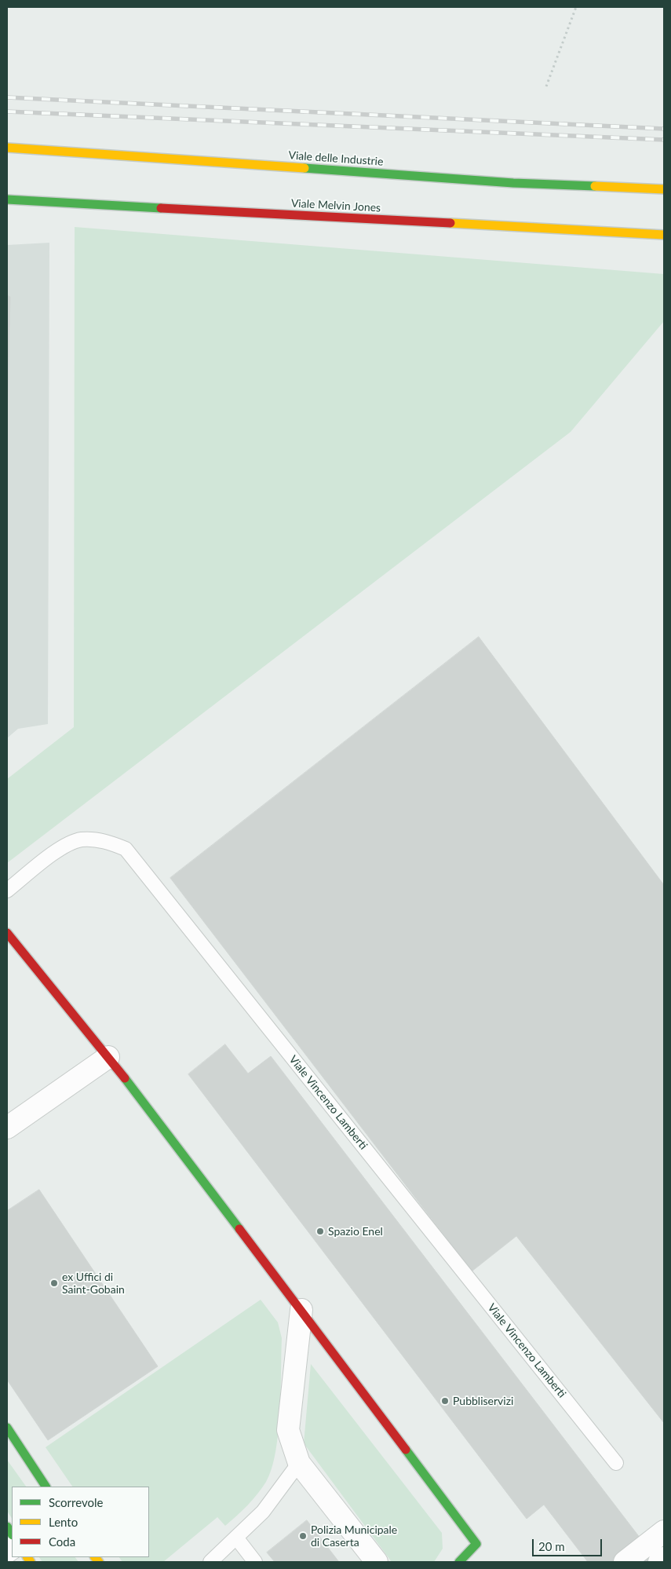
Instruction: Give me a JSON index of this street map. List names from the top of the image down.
{
  "streets": {
    "street": ["Viale delle Industrie", "Viale Melvin Jones"],
    "lane": ["Viale Vincenzo Lamberti"]
  },
  "places": [
    "Spazio Enel",
    "ex Uffici di Saint-Gobain",
    "Pubbliservizi",
    "Polizia Municipale di Caserta"
  ],
  "legend": ["Scorrevole", "Lento", "Coda"],
  "scale_bar": "20 m"
}
